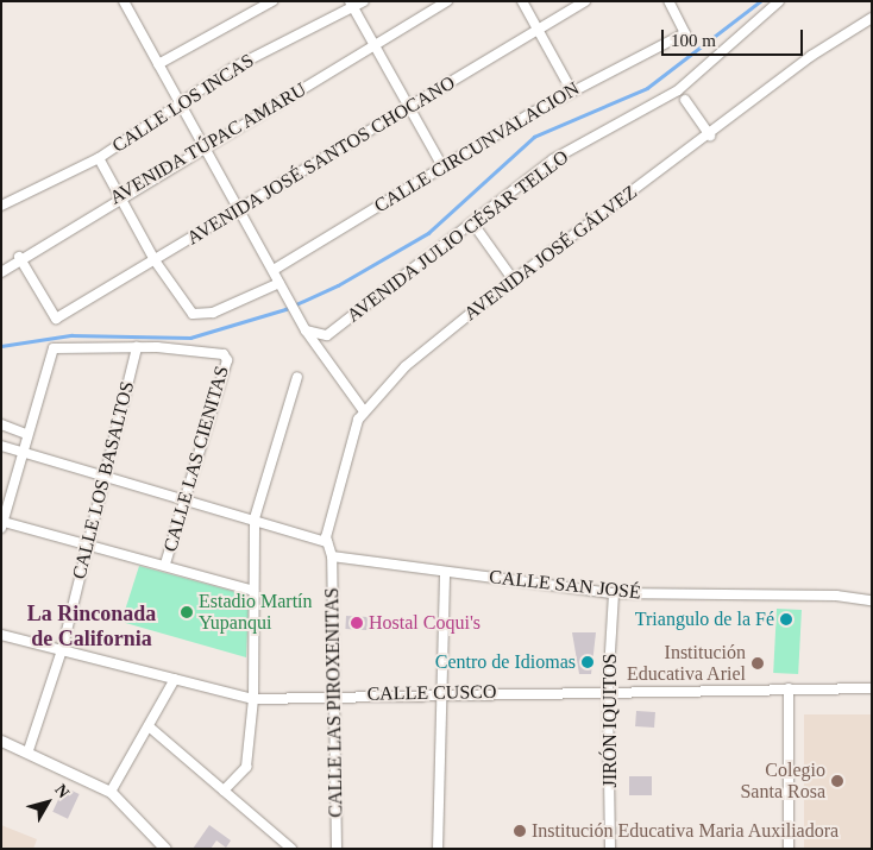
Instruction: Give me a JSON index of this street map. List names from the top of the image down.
{
  "streets": {
    "street": [
      "CALLE LOS INCAS",
      "AVENIDA TÚPAC AMARU",
      "CALLE CIRCUNVALACION",
      "AVENIDA JOSÉ SANTOS CHOCANO",
      "AVENIDA JULIO CÉSAR TELLO",
      "AVENIDA JOSÉ GÁLVEZ",
      "CALLE LAS CIENITAS",
      "CALLE LOS BASALTOS",
      "CALLE SAN JOSÉ",
      "CALLE CUSCO",
      "CALLE LAS PIROXENITAS",
      "JIRÓN IQUITOS"
    ]
  },
  "crossings": [
    ["AVENIDA TÚPAC AMARU", "AVENIDA JOSÉ SANTOS CHOCANO"],
    ["AVENIDA JOSÉ GÁLVEZ", "CALLE SAN JOSÉ"],
    ["AVENIDA JOSÉ GÁLVEZ", "CALLE LAS PIROXENITAS"],
    ["CALLE LAS CIENITAS", "CALLE LOS BASALTOS"],
    ["CALLE LOS BASALTOS", "CALLE CUSCO"],
    ["CALLE SAN JOSÉ", "CALLE LAS PIROXENITAS"],
    ["CALLE SAN JOSÉ", "JIRÓN IQUITOS"],
    ["CALLE CUSCO", "CALLE LAS PIROXENITAS"],
    ["CALLE CUSCO", "JIRÓN IQUITOS"]
  ],
  "districts": ["La Rinconada de California"],
  "places": [
    "Estadio Martín Yupanqui",
    "Triangulo de la Fé",
    "Hostal Coqui's",
    "Centro de Idiomas",
    "Institución Educativa Ariel",
    "Colegio Santa Rosa",
    "Institución Educativa Maria Auxiliadora"
  ],
  "scale_bar": "100 m",
  "north": "top right"
}
